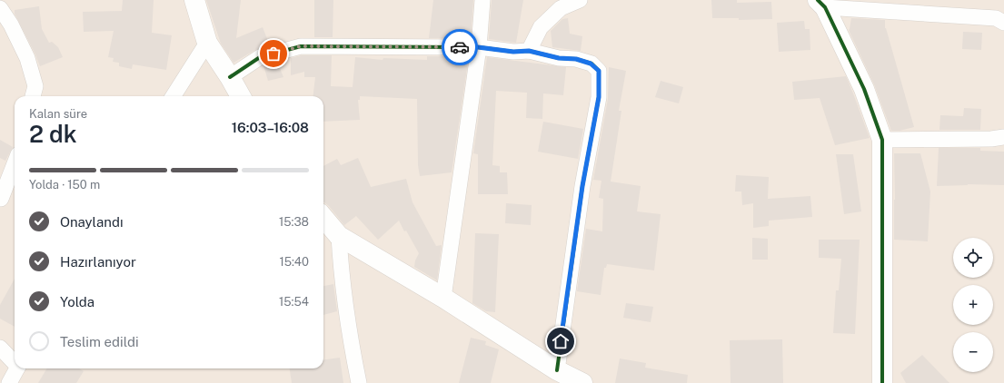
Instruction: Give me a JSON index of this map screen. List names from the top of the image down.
{
  "page": {
    "heading": ["2 dk", "Kalan süre", "16:03–16:08"],
    "bar": "Yolda · 150 m",
    "list": [
      ["Onaylandı", "15:38"],
      ["Hazırlanıyor", "15:40"],
      ["Yolda", "15:54"],
      "Teslim edildi"
    ],
    "map_buttons": ["+", "−"]
  }
}
